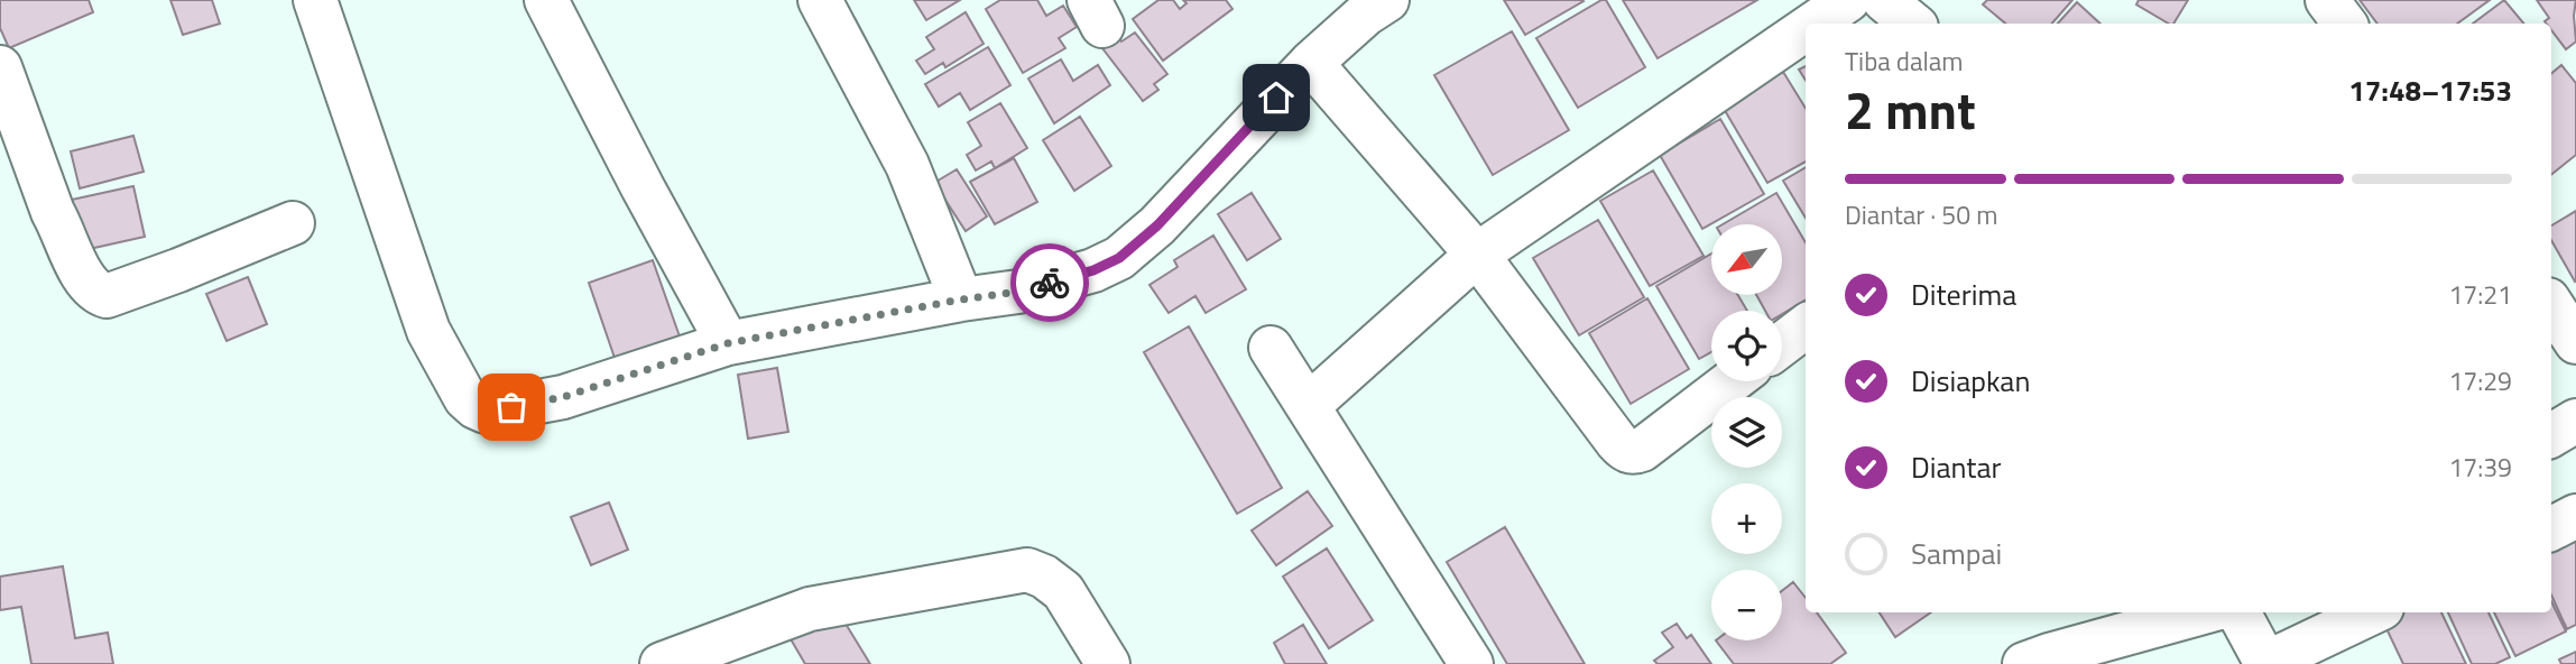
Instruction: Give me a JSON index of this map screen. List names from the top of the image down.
{
  "north": "bottom left",
  "page": {
    "heading": ["2 mnt", "Tiba dalam", "17:48–17:53"],
    "bar": "Diantar · 50 m",
    "map_buttons": ["+", "−"],
    "list": [
      ["Diterima", "17:21"],
      ["Disiapkan", "17:29"],
      ["Diantar", "17:39"],
      "Sampai"
    ]
  }
}
